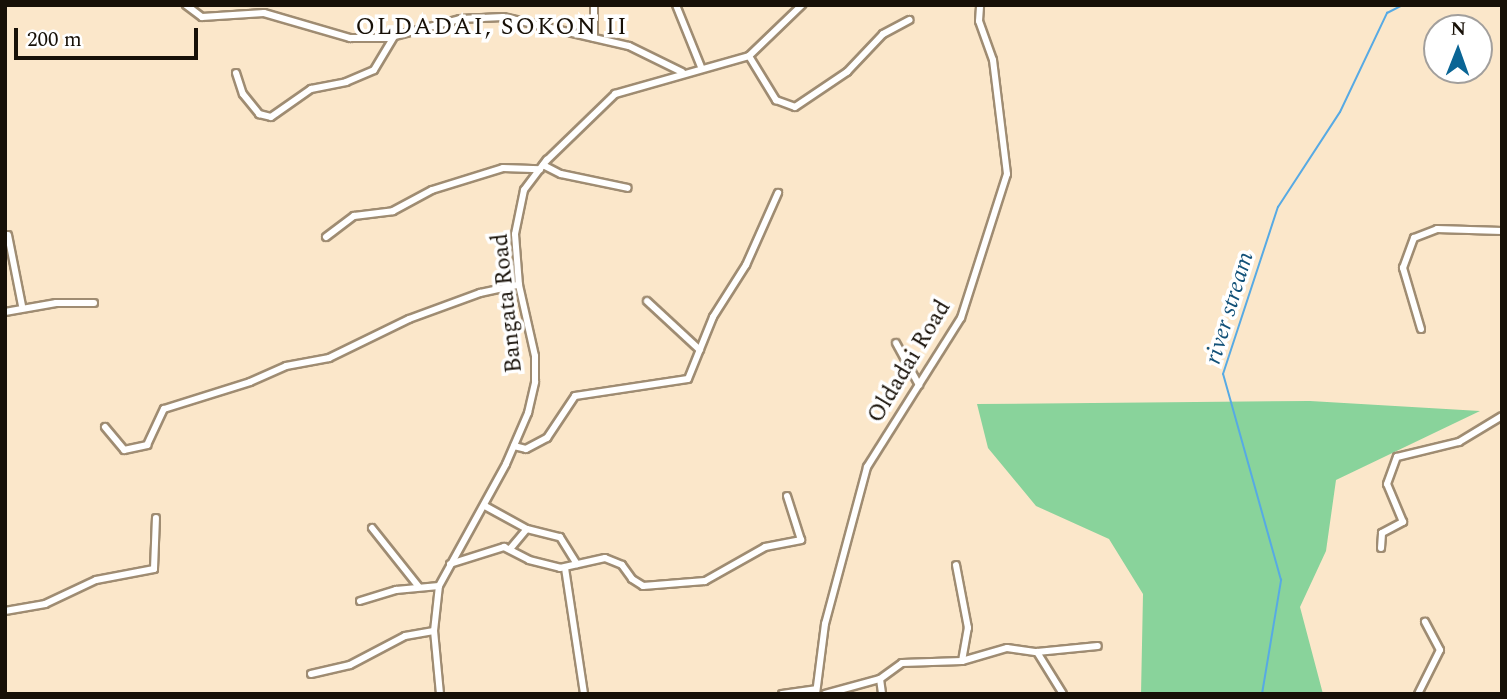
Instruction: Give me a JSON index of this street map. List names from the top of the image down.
{
  "streets": {
    "street": ["Bangata Road", "Oldadai Road"]
  },
  "districts": ["OLDADAI, SOKON II"],
  "water": ["river stream"],
  "scale_bar": "200 m",
  "north": "top"
}
